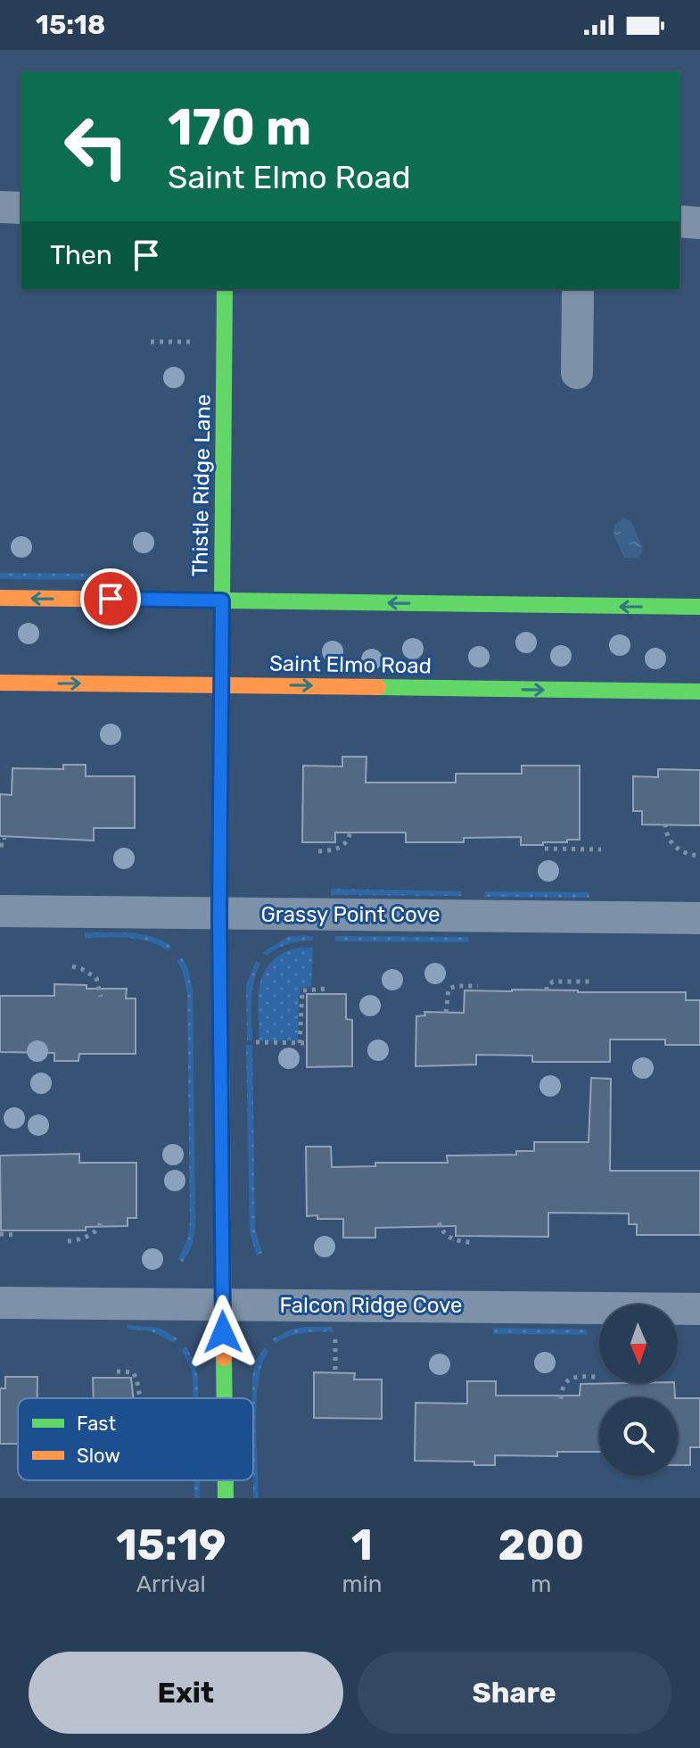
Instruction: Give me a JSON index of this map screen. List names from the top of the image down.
{
  "streets": {
    "main road": ["Thistle Ridge Lane", "Saint Elmo Road"],
    "street": ["Grassy Point Cove", "Falcon Ridge Cove"]
  },
  "crossings": [
    ["Thistle Ridge Lane", "Saint Elmo Road"],
    ["Thistle Ridge Lane", "Grassy Point Cove"],
    ["Thistle Ridge Lane", "Falcon Ridge Cove"]
  ],
  "legend": ["Fast", "Slow"],
  "north": "bottom",
  "page": {
    "status": "15:18",
    "turn": ["170 m", "Saint Elmo Road"],
    "then": "Then",
    "eta": [
      "15:19",
      "Arrival",
      "1",
      "min",
      "200",
      "m"
    ],
    "buttons": ["Exit", "Share"]
  }
}
